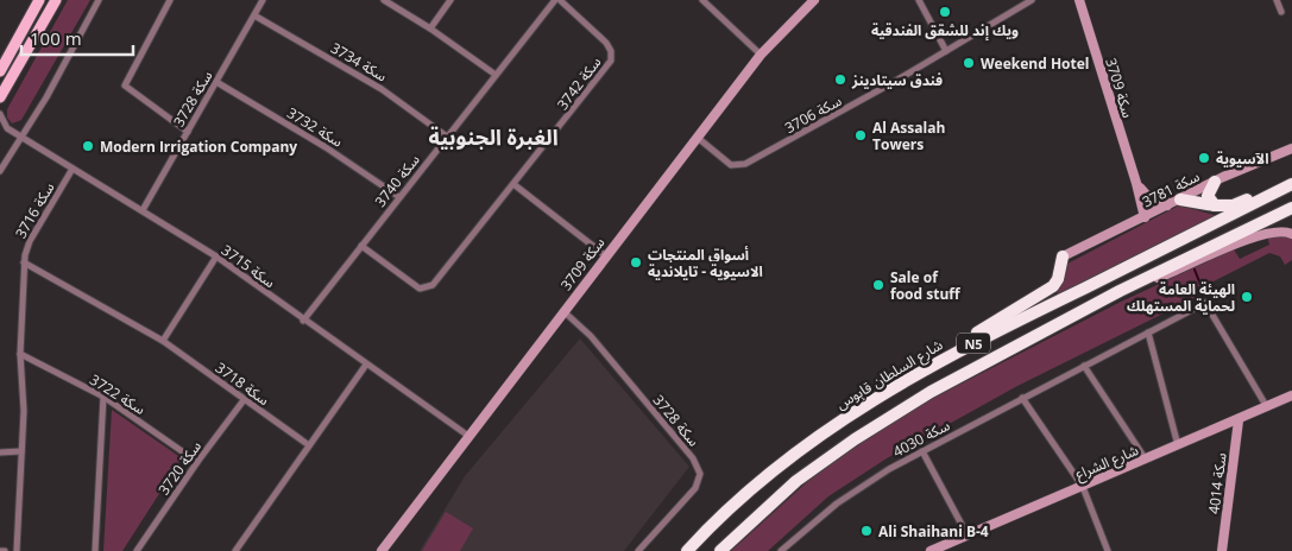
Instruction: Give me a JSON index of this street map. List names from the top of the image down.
{
  "streets": {
    "highway": ["N5", "شارع السلطان قابوس"],
    "street": [
      "سكة 3734",
      "سكة 3742",
      "سكة 3709",
      "سكة 3728",
      "سكة 3706",
      "سكة 3732",
      "سكة 3740",
      "سكة 3781",
      "سكة 3716",
      "سكة 3715",
      "سكة 3718",
      "سكة 3722",
      "سكة 4030",
      "شارع الشراع",
      "سكة 3720",
      "سكة 4014"
    ]
  },
  "crossings": [
    ["سكة 3734", "سكة 3728"],
    ["سكة 3734", "سكة 3740"],
    ["سكة 3742", "سكة 3740"],
    ["سكة 3709", "سكة 3728"],
    ["سكة 3709", "سكة 3706"],
    ["سكة 3709", "سكة 3781"],
    ["سكة 3709", "سكة 3715"],
    ["سكة 3728", "سكة 3732"],
    ["سكة 3728", "سكة 3715"],
    ["سكة 3732", "سكة 3740"],
    ["سكة 3740", "سكة 3715"],
    ["سكة 3716", "سكة 3715"],
    ["سكة 3716", "سكة 3718"],
    ["سكة 3716", "سكة 3722"],
    ["سكة 3718", "سكة 3720"],
    ["سكة 3722", "سكة 3720"],
    ["سكة 4030", "شارع الشراع"],
    ["شارع الشراع", "سكة 4014"]
  ],
  "districts": ["الغبرة الجنوبية"],
  "places": [
    "ويك إند للشقق الفندقية",
    "Weekend Hotel",
    "فندق سيتادينز",
    "Al Assalah Towers",
    "Modern Irrigation Company",
    "الآسيوية",
    "أسواق المنتجات الاسيوية - تايلاندية",
    "Sale of food stuff",
    "الهيئة العامة لحماية المستهلك",
    "Ali Shaihani B-4"
  ],
  "scale_bar": "100 m"
}
